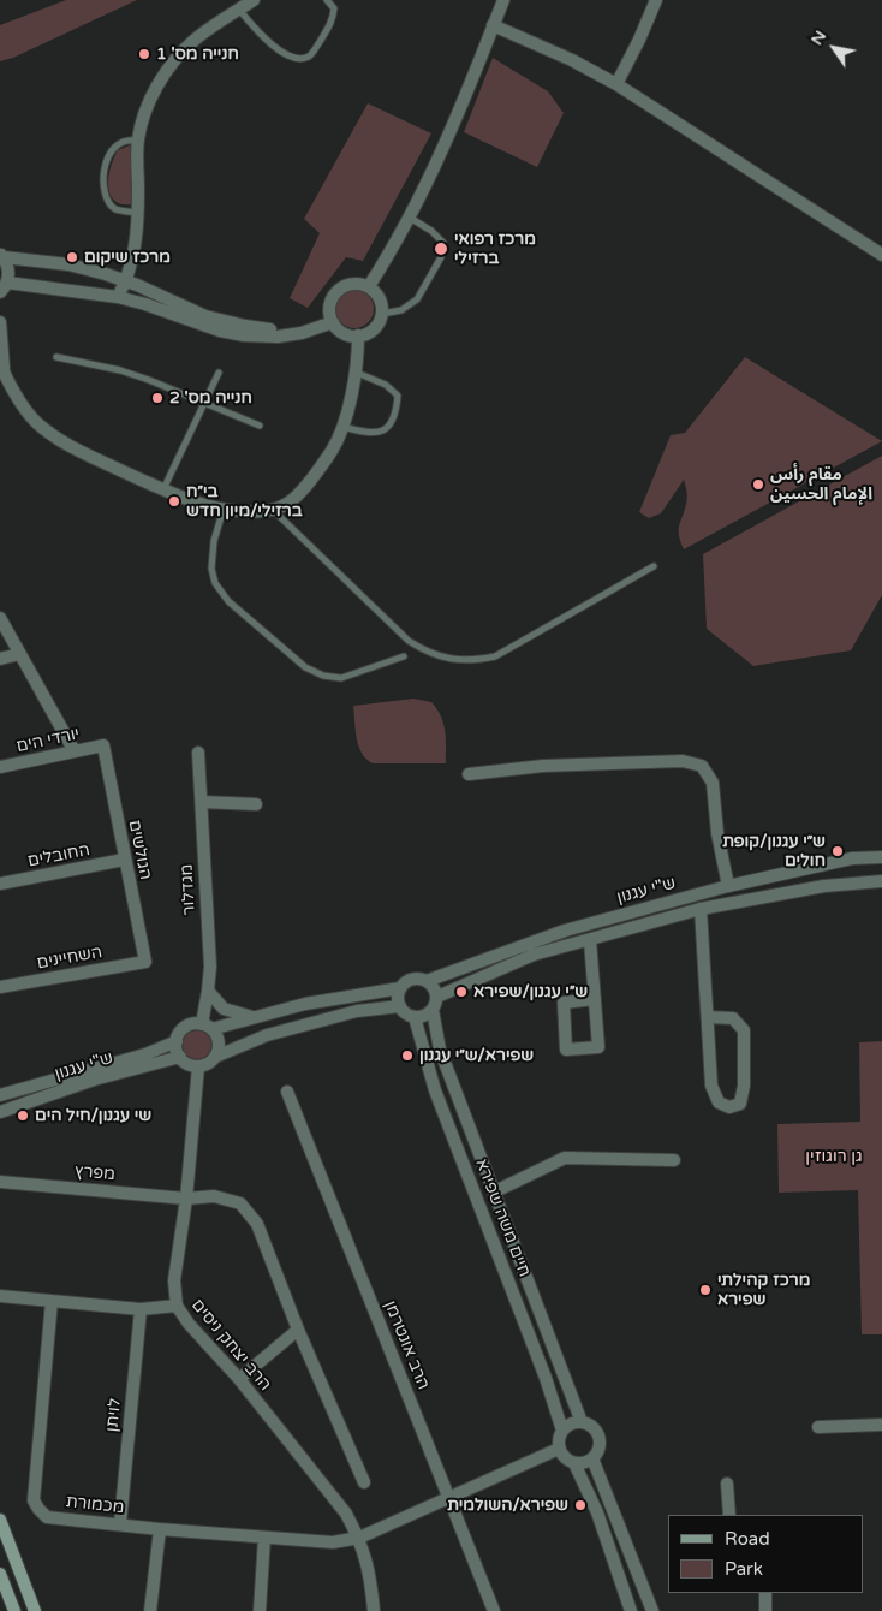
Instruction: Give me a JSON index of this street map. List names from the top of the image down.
{
  "streets": {
    "street": [
      "יורדי הים",
      "הגולשים",
      "החובלים",
      "מגדלור",
      "ש\"י עגנון",
      "השחיינים",
      "מפרץ",
      "חיים משה שפירא",
      "הרב יצחק ניסים",
      "הרב אונטרמן",
      "לויתן",
      "מכמורת"
    ]
  },
  "crossings": [
    ["יורדי הים", "הגולשים"],
    ["הגולשים", "החובלים"],
    ["הגולשים", "השחיינים"],
    ["מגדלור", "ש\"י עגנון"],
    ["מגדלור", "הרב יצחק ניסים"],
    ["ש\"י עגנון", "חיים משה שפירא"],
    ["ש\"י עגנון", "הרב יצחק ניסים"],
    ["מפרץ", "הרב יצחק ניסים"],
    ["חיים משה שפירא", "מכמורת"],
    ["הרב יצחק ניסים", "מכמורת"],
    ["הרב אונטרמן", "מכמורת"],
    ["לויתן", "מכמורת"]
  ],
  "parks": ["גן רוגוזין"],
  "places": [
    "חנייה מס' 1",
    "מרכז רפואי ברזילי",
    "מרכז שיקום",
    "חנייה מס' 2",
    "مقام رأس الإمام الحسين",
    "בי״ח ברזילי/מיון חדש",
    "ש״י עגנון/קופת חולים",
    "ש״י עגנון/שפירא",
    "שפירא/ש״י עגנון",
    "שי עגנון/חיל הים",
    "מרכז קהילתי שפירא",
    "שפירא/השולמית"
  ],
  "legend": ["Road", "Park"],
  "north": "top left"
}
